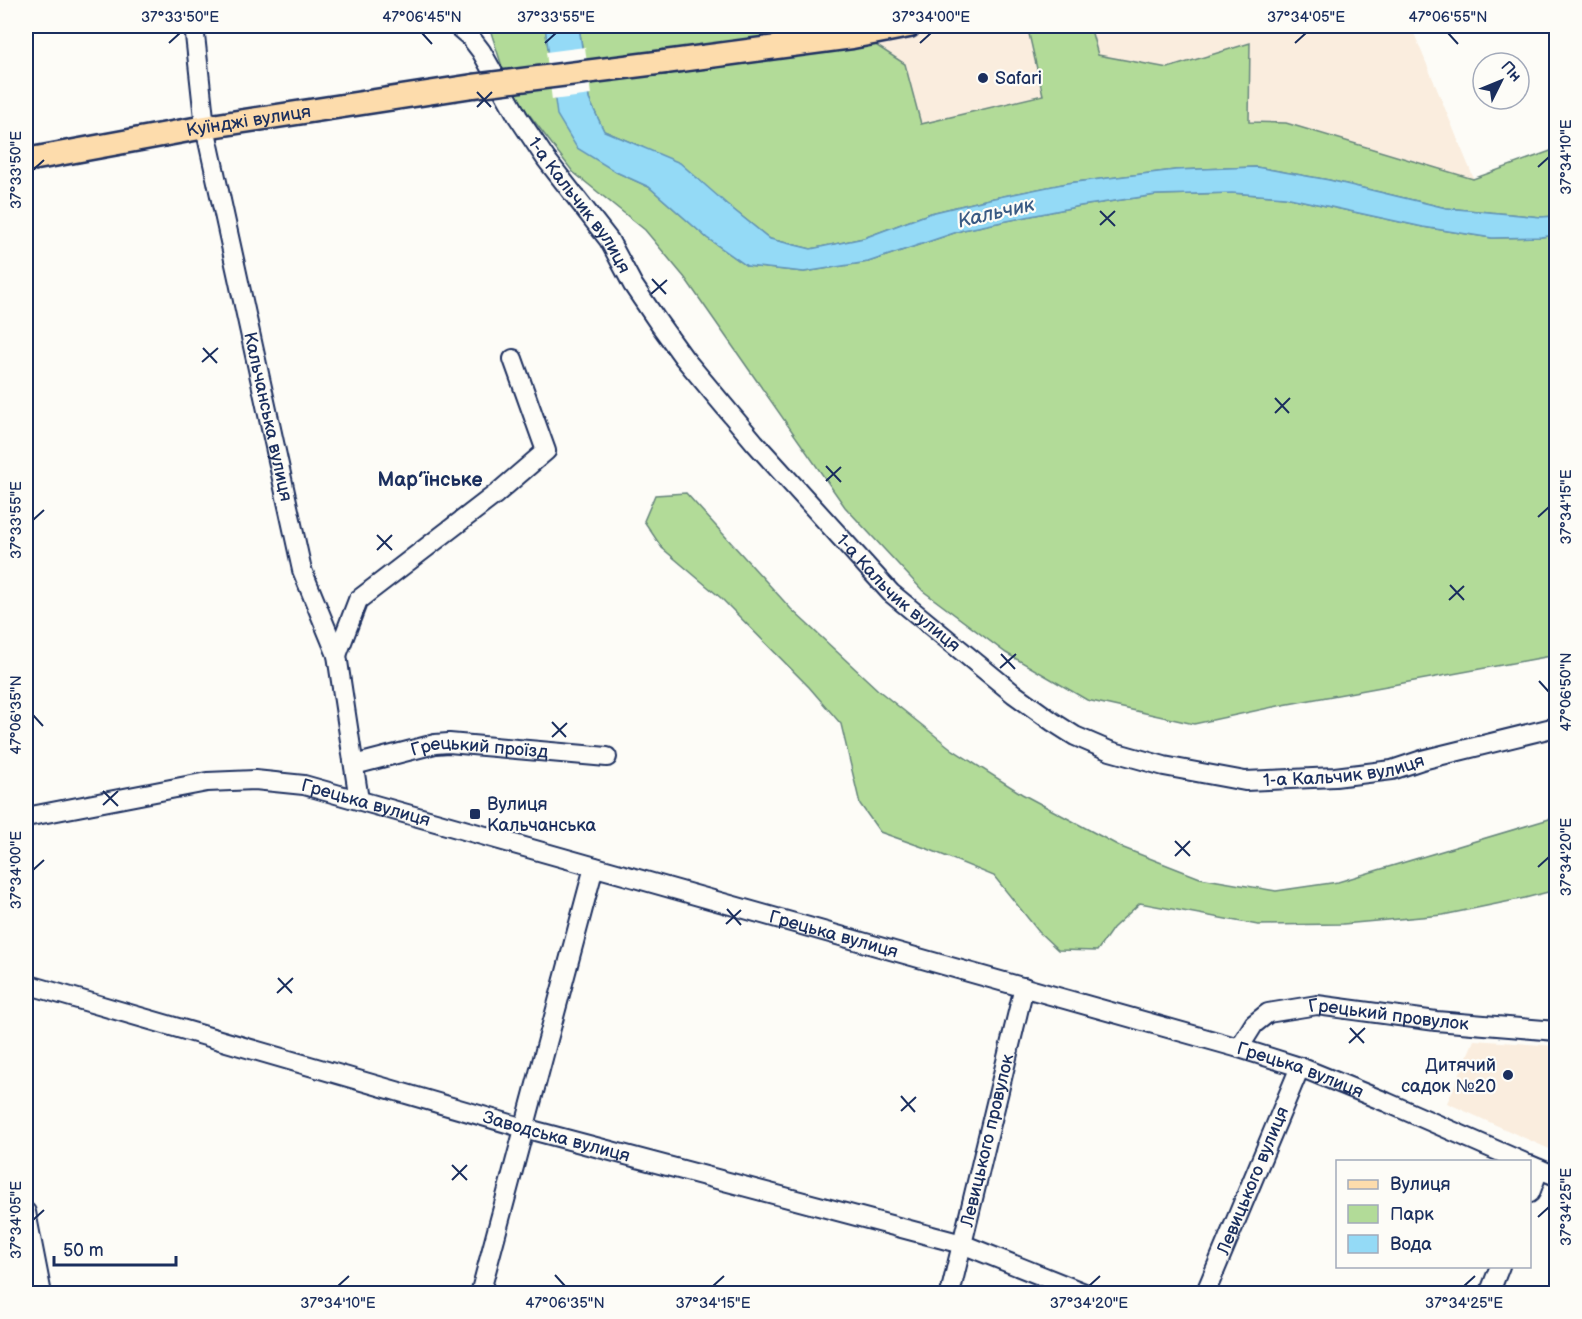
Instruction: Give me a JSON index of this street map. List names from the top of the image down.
{
  "streets": {
    "main road": ["Куїнджі вулиця"],
    "street": [
      "1-а Кальчик вулиця",
      "Кальчанська вулиця",
      "Грецький проїзд",
      "Грецька вулиця",
      "Грецький провулок",
      "Заводська вулиця",
      "Левицького провулок",
      "Левицького вулиця"
    ]
  },
  "crossings": [
    ["Куїнджі вулиця", "Кальчанська вулиця"],
    ["Кальчанська вулиця", "Грецький проїзд"],
    ["Кальчанська вулиця", "Грецька вулиця"],
    ["Грецька вулиця", "Грецький провулок"],
    ["Грецька вулиця", "Левицького провулок"],
    ["Грецька вулиця", "Левицького вулиця"],
    ["Заводська вулиця", "Левицького провулок"]
  ],
  "districts": ["Мар’їнське"],
  "water": ["Кальчик"],
  "places": {
    "other": ["Safari", "Дитячий садок №20"],
    "transit": ["Вулиця Кальчанська"]
  },
  "legend": ["Вулиця", "Парк", "Вода"],
  "scale_bar": "50 m",
  "north": "top right",
  "coordinates": [
    "37°33'50\"E",
    "47°06'45\"N",
    "37°33'55\"E",
    "37°34'00\"E",
    "37°34'05\"E",
    "47°06'55\"N",
    "37°34'10\"E",
    "37°34'15\"E",
    "47°06'50\"N",
    "47°06'35\"N",
    "37°34'20\"E",
    "37°34'25\"E"
  ]
}
